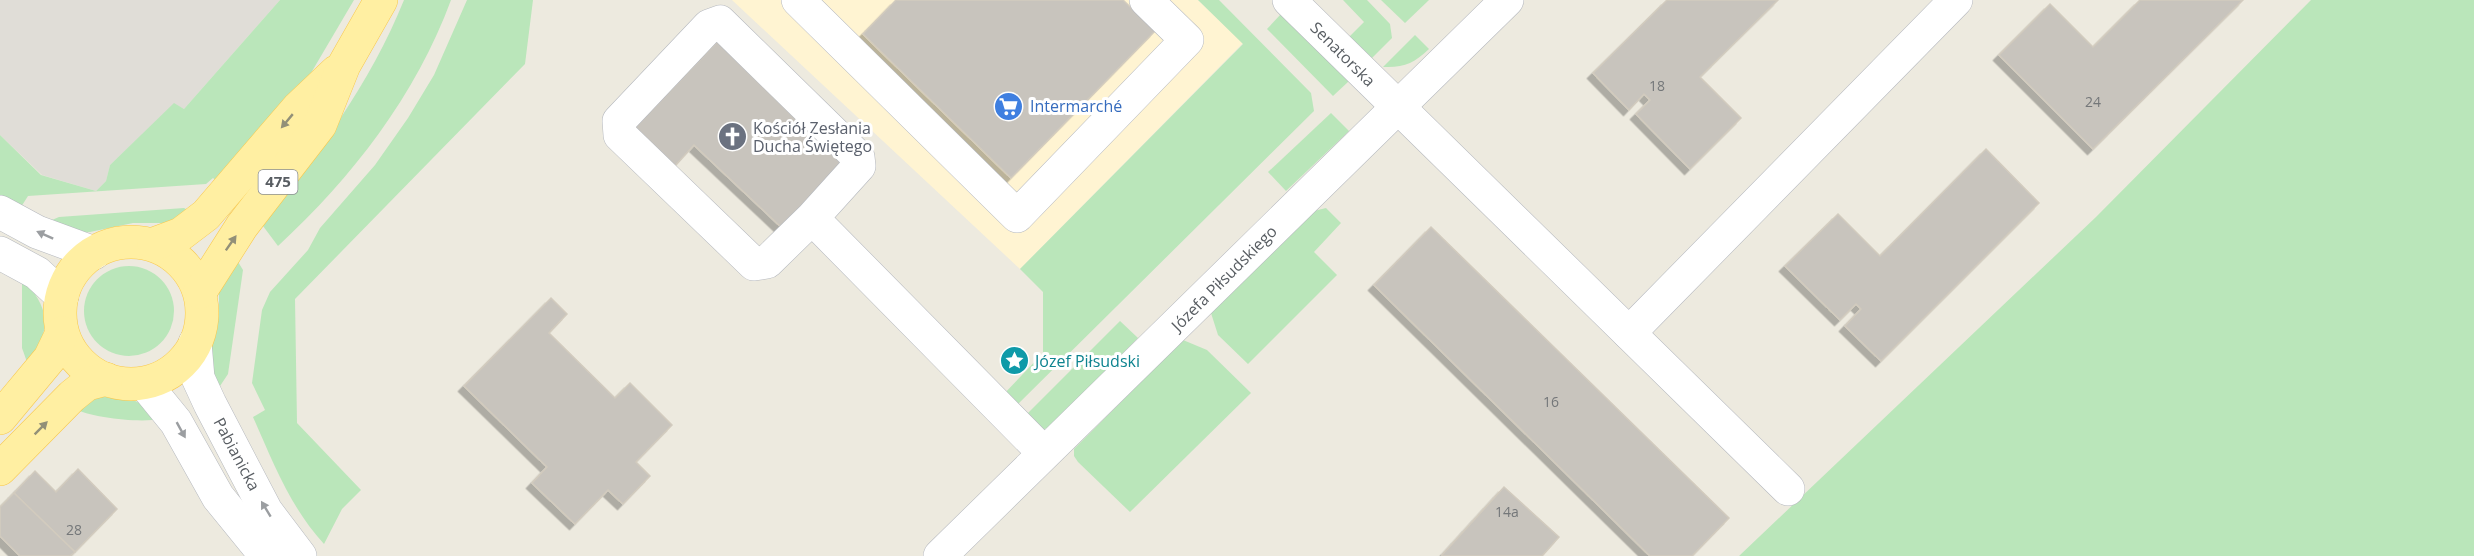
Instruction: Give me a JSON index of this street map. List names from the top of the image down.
{
  "streets": {
    "main road": ["475"],
    "street": ["Senatorska", "Józefa Piłsudskiego", "Pabianicka"]
  },
  "crossings": [
    ["Senatorska", "Józefa Piłsudskiego"],
    ["475", "Pabianicka"]
  ],
  "places": {
    "supermarket": ["Intermarché"],
    "church": ["Kościół Zesłania Ducha Świętego"],
    "place": ["Józef Piłsudski"]
  },
  "house_numbers": [
    "18",
    "24",
    "16",
    "14a",
    "28"
  ]
}
